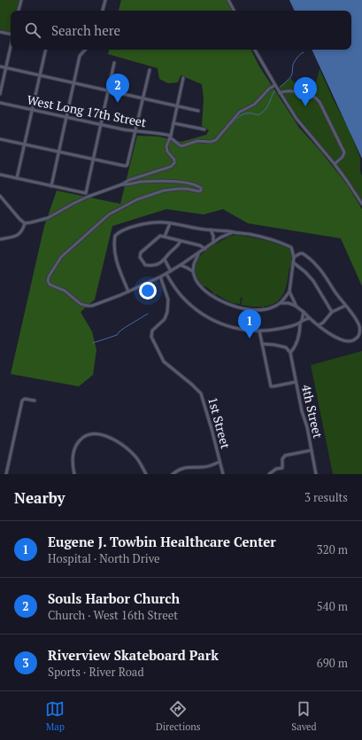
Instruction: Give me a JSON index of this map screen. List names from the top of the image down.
{
  "streets": {
    "street": ["West Long 17th Street", "4th Street", "1st Street"]
  },
  "page": {
    "search": "Search here",
    "pins": ["2", "3", "1"],
    "heading": ["Nearby", "3 results"],
    "list": [
      {
        "mark": "1",
        "name": "Eugene J. Towbin Healthcare Center",
        "note": "Hospital · North Drive",
        "value": "320 m"
      },
      {
        "mark": "2",
        "name": "Souls Harbor Church",
        "note": "Church · West 16th Street",
        "value": "540 m"
      },
      {
        "mark": "3",
        "name": "Riverview Skateboard Park",
        "note": "Sports · River Road",
        "value": "690 m"
      }
    ],
    "nav": ["Map", "Directions", "Saved"]
  }
}
